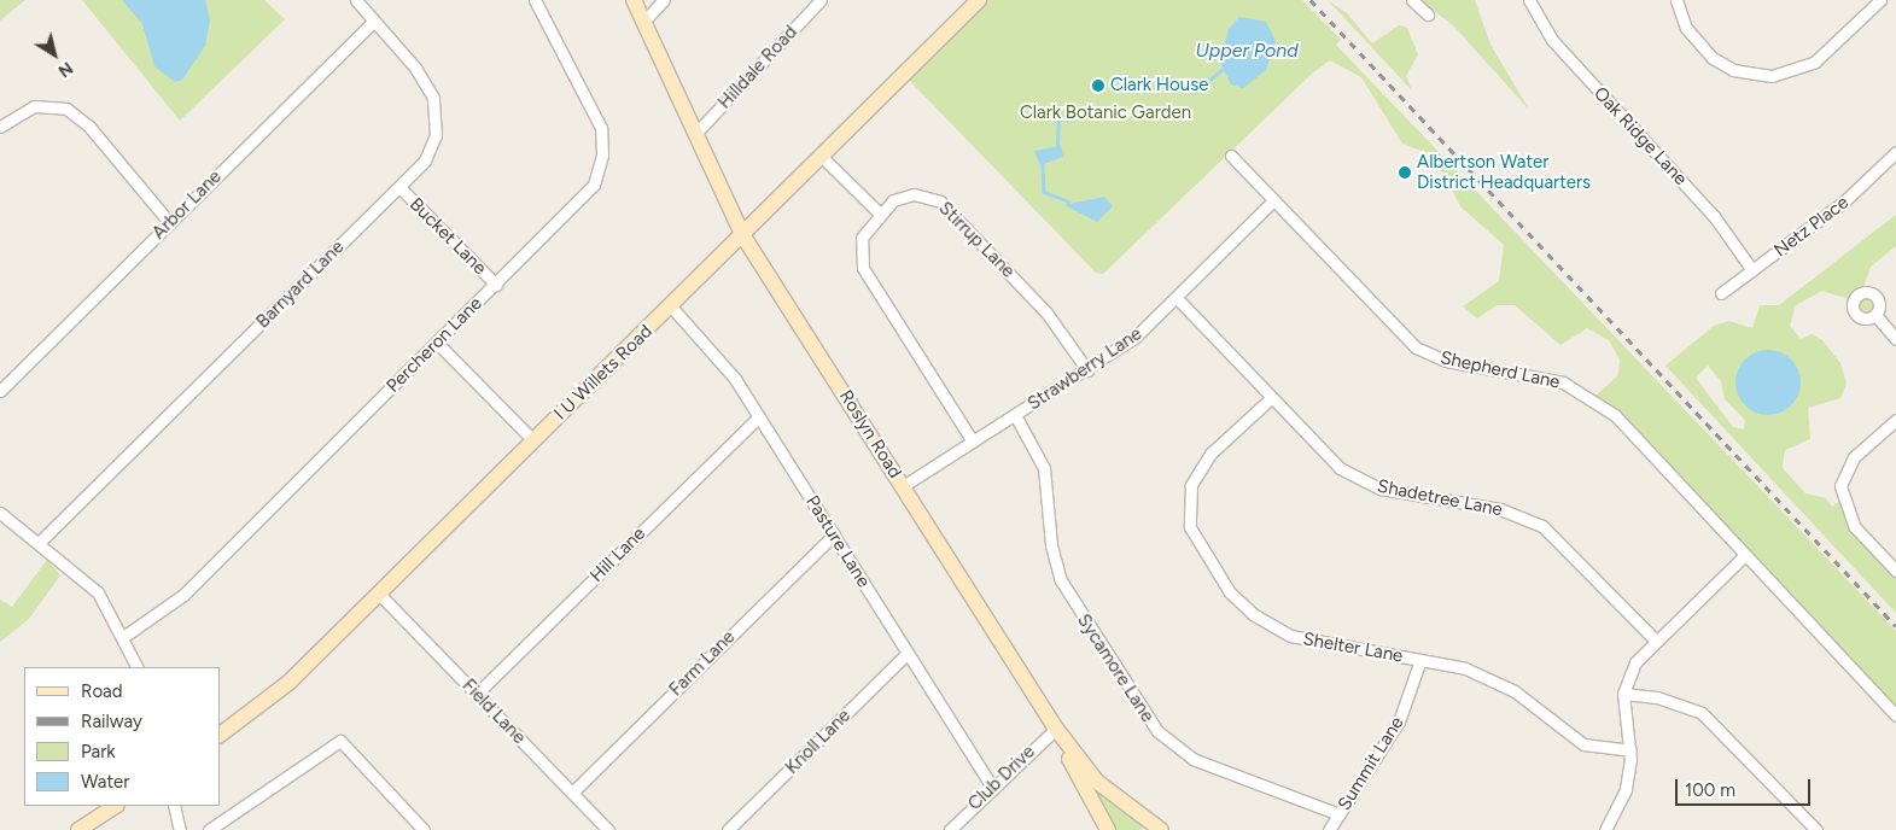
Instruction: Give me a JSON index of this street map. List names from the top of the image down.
{
  "streets": {
    "main road": ["I U Willets Road", "Roslyn Road"],
    "street": [
      "Hilldale Road",
      "Oak Ridge Lane",
      "Arbor Lane",
      "Netz Place",
      "Bucket Lane",
      "Stirrup Lane",
      "Barnyard Lane",
      "Percheron Lane",
      "Strawberry Lane",
      "Shepherd Lane",
      "Shadetree Lane",
      "Pasture Lane",
      "Hill Lane",
      "Shelter Lane",
      "Farm Lane",
      "Sycamore Lane",
      "Field Lane",
      "Knoll Lane",
      "Summit Lane",
      "Club Drive"
    ]
  },
  "crossings": [
    ["Hilldale Road", "Roslyn Road"],
    ["Oak Ridge Lane", "Netz Place"],
    ["Arbor Lane", "Barnyard Lane"],
    ["Bucket Lane", "Barnyard Lane"],
    ["Bucket Lane", "Percheron Lane"],
    ["Stirrup Lane", "Strawberry Lane"],
    ["Strawberry Lane", "Shepherd Lane"],
    ["Strawberry Lane", "Roslyn Road"],
    ["Strawberry Lane", "Shadetree Lane"],
    ["Strawberry Lane", "Sycamore Lane"],
    ["I U Willets Road", "Roslyn Road"],
    ["I U Willets Road", "Pasture Lane"],
    ["I U Willets Road", "Field Lane"],
    ["Roslyn Road", "Club Drive"],
    ["Shadetree Lane", "Shelter Lane"],
    ["Pasture Lane", "Hill Lane"],
    ["Pasture Lane", "Farm Lane"],
    ["Pasture Lane", "Knoll Lane"],
    ["Pasture Lane", "Club Drive"],
    ["Hill Lane", "Field Lane"],
    ["Shelter Lane", "Summit Lane"],
    ["Farm Lane", "Field Lane"],
    ["Sycamore Lane", "Summit Lane"]
  ],
  "water": ["Upper Pond"],
  "parks": ["Clark Botanic Garden"],
  "places": ["Clark House", "Albertson Water District Headquarters"],
  "legend": [
    "Road",
    "Railway",
    "Park",
    "Water"
  ],
  "scale_bar": "100 m",
  "north": "bottom right"
}
